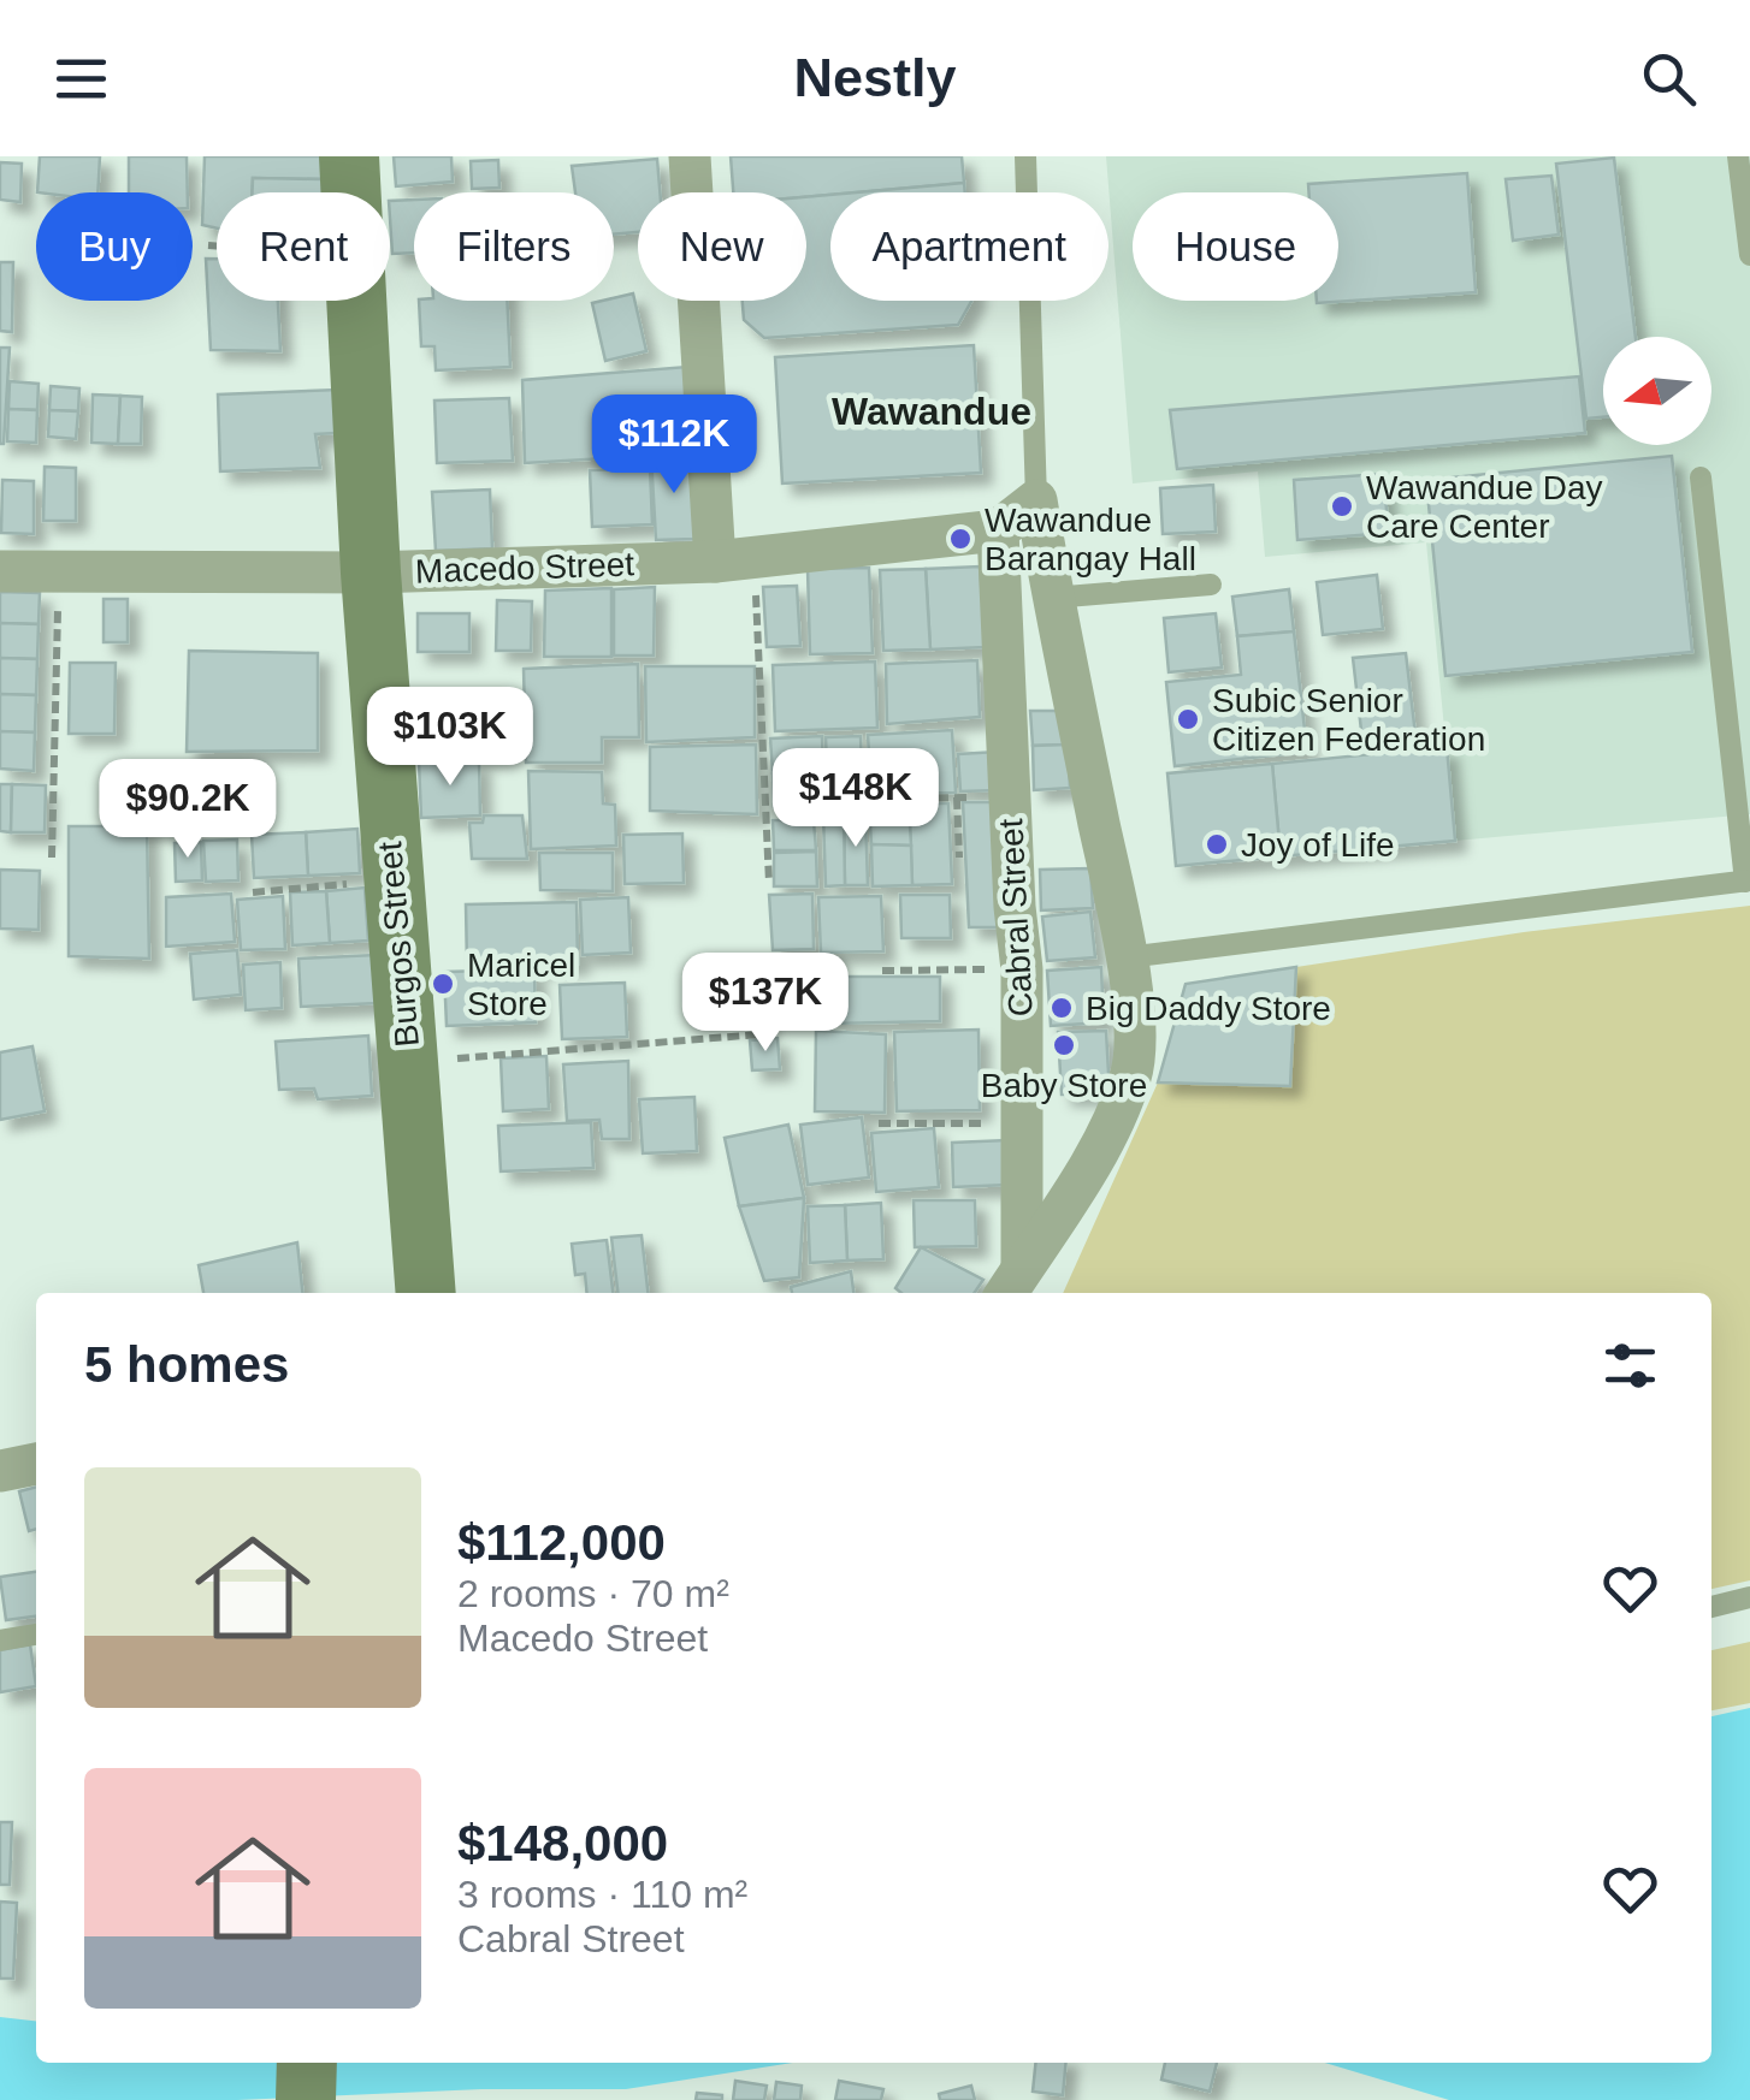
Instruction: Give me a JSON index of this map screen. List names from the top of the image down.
{
  "streets": {
    "street": ["Macedo Street", "Cabral Street", "Burgos Street"]
  },
  "crossings": [
    ["Macedo Street", "Cabral Street"],
    ["Macedo Street", "Burgos Street"]
  ],
  "districts": ["Wawandue"],
  "places": [
    "Wawandue Day Care Center",
    "Wawandue Barangay Hall",
    "Subic Senior Citizen Federation",
    "Joy of Life",
    "Maricel Store",
    "Big Daddy Store",
    "Baby Store"
  ],
  "north": "left",
  "page": {
    "header": "Nestly",
    "chip": [
      "Buy",
      "Rent",
      "Filters",
      "New",
      "Apartment",
      "House"
    ],
    "price": [
      "$112K",
      "$103K",
      "$148K",
      "$90.2K",
      "$137K"
    ],
    "heading": "5 homes",
    "list": [
      {
        "name": "$112,000",
        "note": "2 rooms · 70 m² · Macedo Street"
      },
      {
        "name": "$148,000",
        "note": "3 rooms · 110 m² · Cabral Street"
      }
    ]
  }
}
